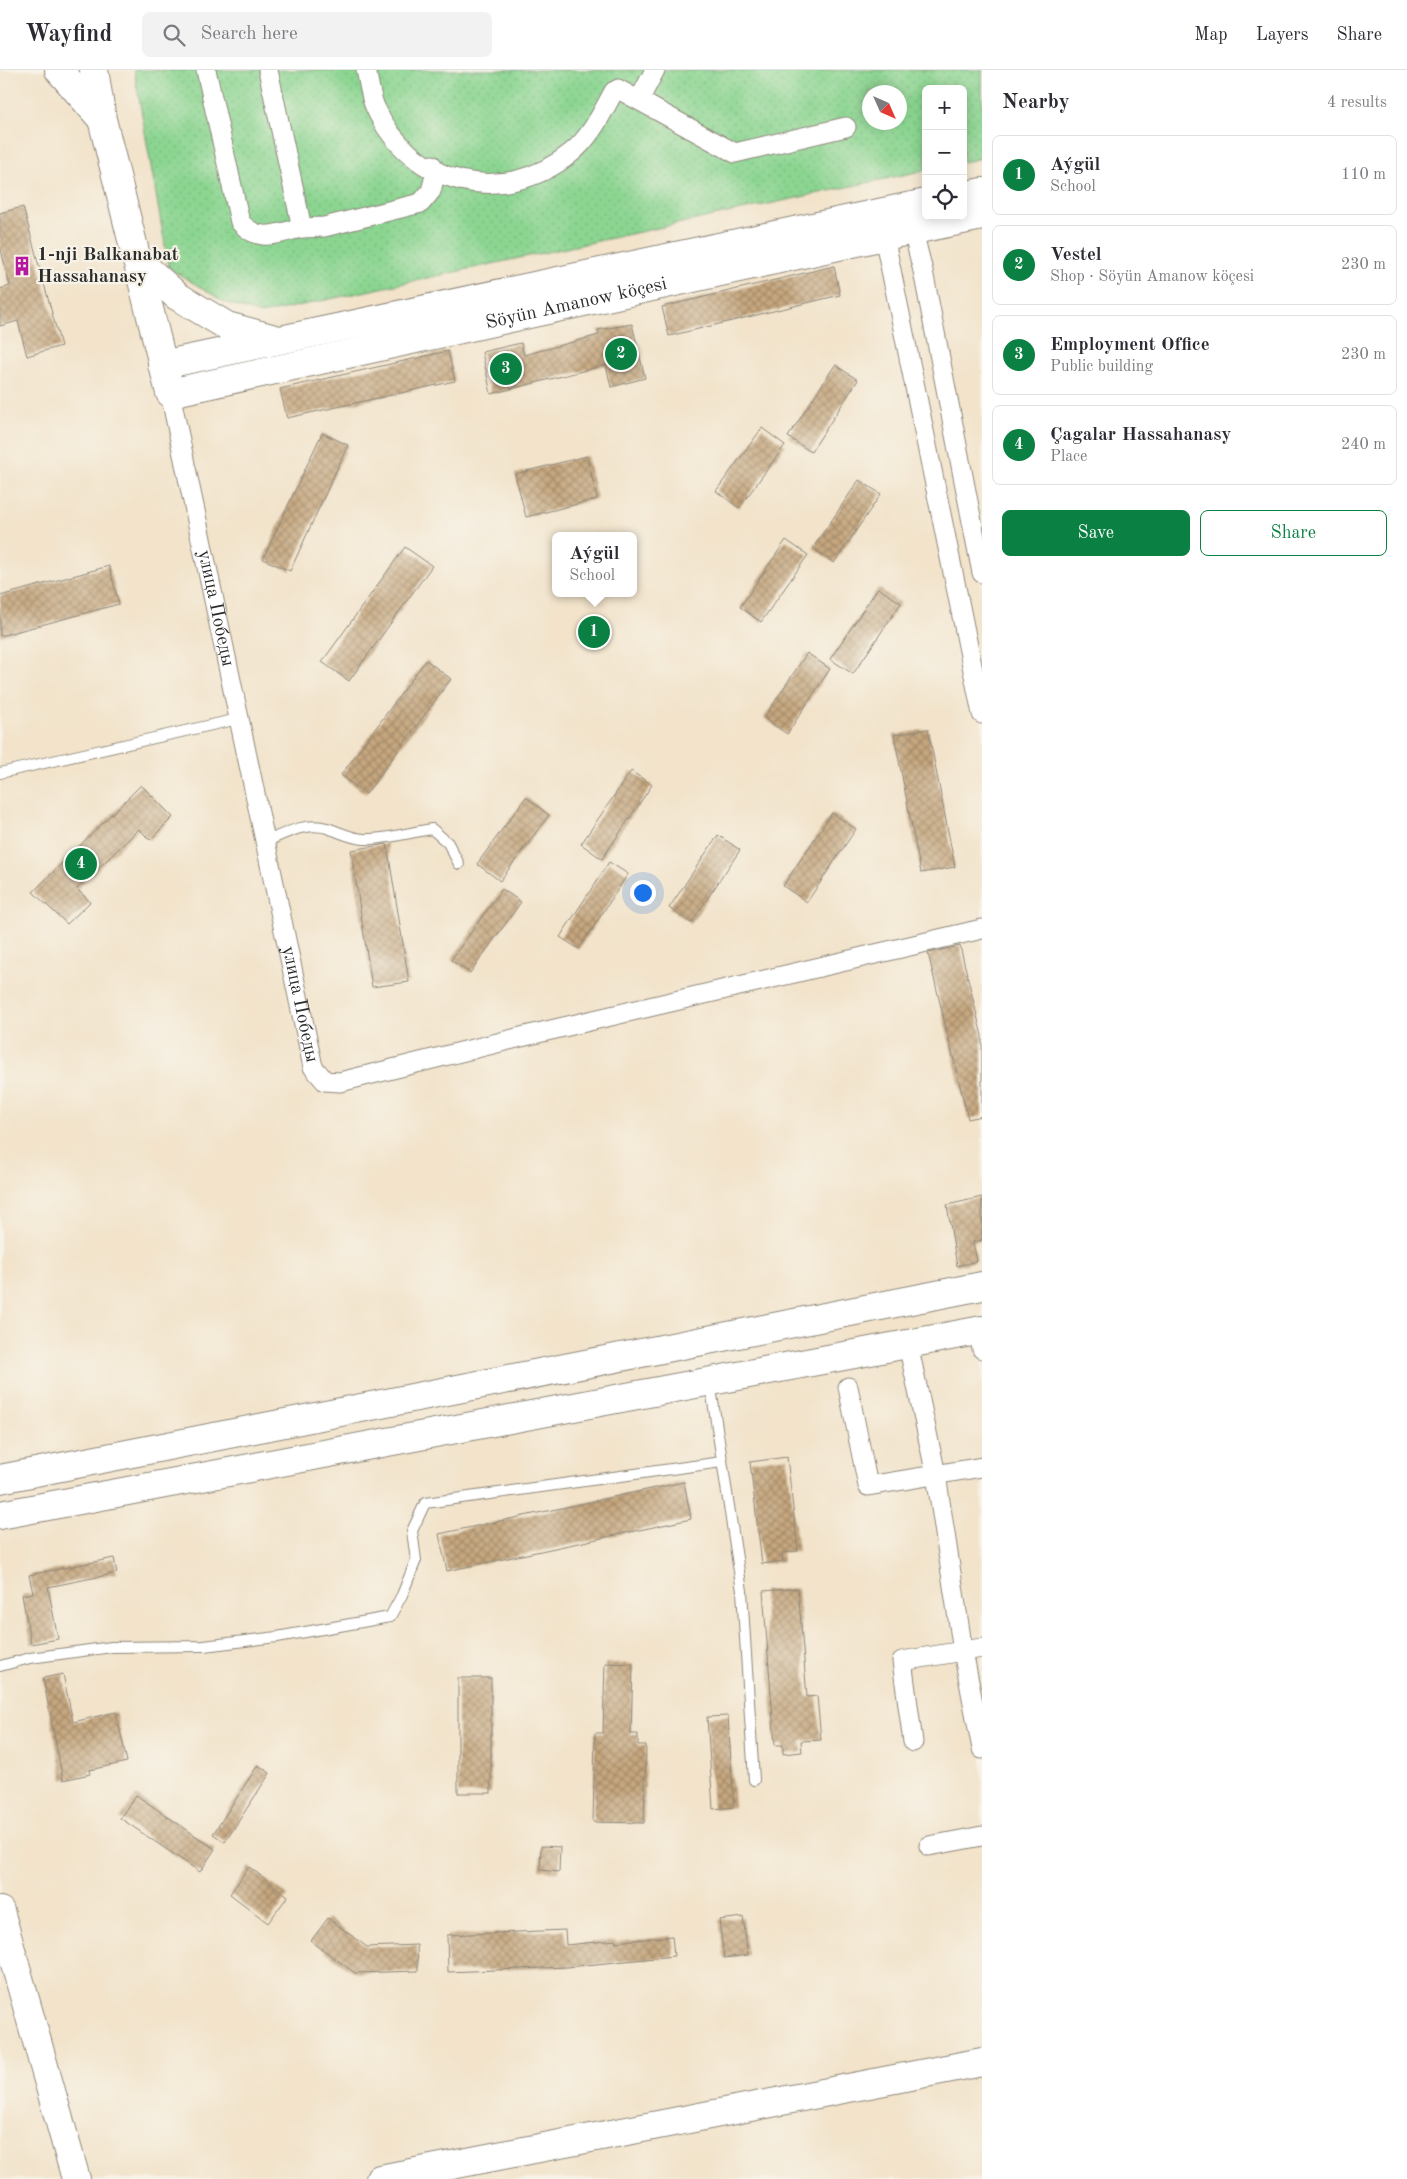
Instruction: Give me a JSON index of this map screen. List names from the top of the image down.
{
  "streets": {
    "street": ["Söyün Amanow köçesi", "улица Победы"]
  },
  "crossings": [
    ["Söyün Amanow köçesi", "улица Победы"]
  ],
  "places": {
    "building": ["1-nji Balkanabat Hassahanasy"]
  },
  "north": "bottom right",
  "page": {
    "header": "Wayfind",
    "search": "Search here",
    "nav": ["Map", "Layers", "Share"],
    "heading": ["Nearby", "4 results"],
    "map_buttons": ["+", "−"],
    "list": [
      {
        "mark": "1",
        "name": "Aýgül",
        "note": "School",
        "value": "110 m"
      },
      {
        "mark": "2",
        "name": "Vestel",
        "note": "Shop · Söyün Amanow köçesi",
        "value": "230 m"
      },
      {
        "mark": "3",
        "name": "Employment Office",
        "note": "Public building",
        "value": "230 m"
      },
      {
        "mark": "4",
        "name": "Çagalar Hassahanasy",
        "note": "Place",
        "value": "240 m"
      }
    ],
    "pins": [
      "2",
      "3",
      "1",
      "4"
    ],
    "buttons": ["Save", "Share"],
    "popup": ["Aýgül", "School"]
  }
}
